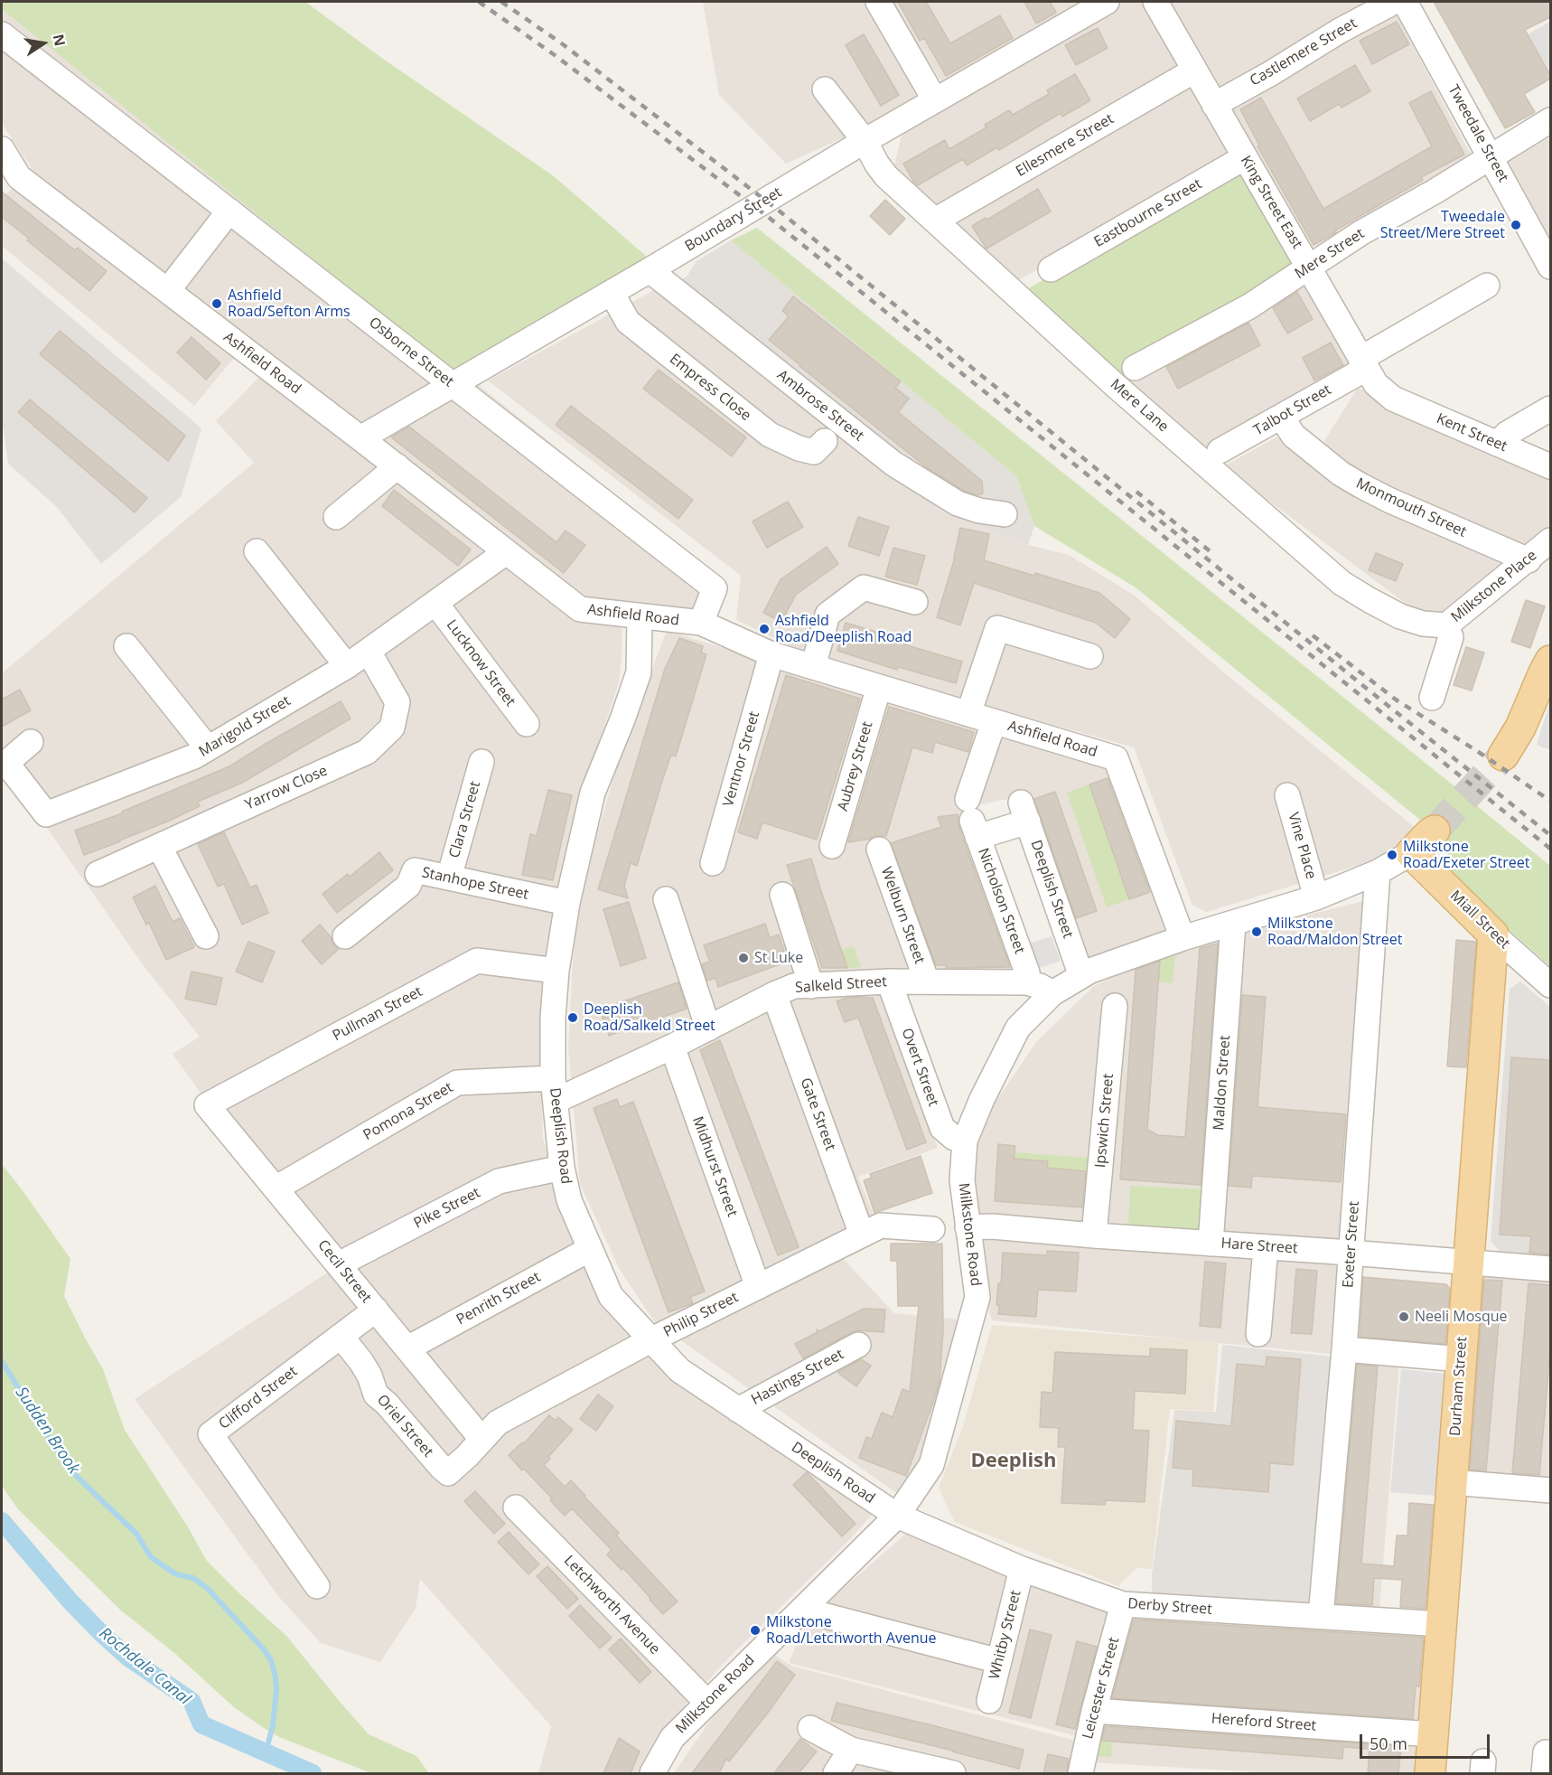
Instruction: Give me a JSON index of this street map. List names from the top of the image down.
{
  "streets": {
    "main road": ["Miall Street", "Milkstone Road", "Durham Street"],
    "street": [
      "Castlemere Street",
      "Tweedale Street",
      "Ellesmere Street",
      "King Street East",
      "Eastbourne Street",
      "Boundary Street",
      "Mere Street",
      "Osborne Street",
      "Ashfield Road",
      "Empress Close",
      "Ambrose Street",
      "Mere Lane",
      "Talbot Street",
      "Kent Street",
      "Monmouth Street",
      "Milkstone Place",
      "Lucknow Street",
      "Marigold Street",
      "Ventnor Street",
      "Aubrey Street",
      "Yarrow Close",
      "Clara Street",
      "Vine Place",
      "Stanhope Street",
      "Deeplish Street",
      "Nicholson Street",
      "Welburn Street",
      "Salkeld Street",
      "Pullman Street",
      "Overt Street",
      "Maldon Street",
      "Pomona Street",
      "Gate Street",
      "Ipswich Street",
      "Deeplish Road",
      "Midhurst Street",
      "Pike Street",
      "Exeter Street",
      "Hare Street",
      "Cecil Street",
      "Penrith Street",
      "Philip Street",
      "Hastings Street",
      "Clifford Street",
      "Oriel Street",
      "Letchworth Avenue",
      "Derby Street",
      "Whitby Street",
      "Leicester Street",
      "Hereford Street"
    ]
  },
  "crossings": [
    ["Castlemere Street", "King Street East"],
    ["Tweedale Street", "Mere Street"],
    ["Ellesmere Street", "King Street East"],
    ["Ellesmere Street", "Mere Lane"],
    ["King Street East", "Eastbourne Street"],
    ["King Street East", "Mere Street"],
    ["King Street East", "Talbot Street"],
    ["King Street East", "Kent Street"],
    ["Boundary Street", "Osborne Street"],
    ["Boundary Street", "Ashfield Road"],
    ["Boundary Street", "Empress Close"],
    ["Boundary Street", "Ambrose Street"],
    ["Boundary Street", "Mere Lane"],
    ["Osborne Street", "Ashfield Road"],
    ["Ashfield Road", "Marigold Street"],
    ["Ashfield Road", "Ventnor Street"],
    ["Ashfield Road", "Aubrey Street"],
    ["Ashfield Road", "Deeplish Road"],
    ["Ashfield Road", "Milkstone Road"],
    ["Mere Lane", "Milkstone Place"],
    ["Talbot Street", "Monmouth Street"],
    ["Monmouth Street", "Milkstone Place"],
    ["Lucknow Street", "Marigold Street"],
    ["Marigold Street", "Yarrow Close"],
    ["Clara Street", "Stanhope Street"],
    ["Vine Place", "Milkstone Road"],
    ["Stanhope Street", "Deeplish Road"],
    ["Deeplish Street", "Nicholson Street"],
    ["Deeplish Street", "Milkstone Road"],
    ["Nicholson Street", "Salkeld Street"],
    ["Welburn Street", "Salkeld Street"],
    ["Miall Street", "Milkstone Road"],
    ["Miall Street", "Durham Street"],
    ["Salkeld Street", "Overt Street"],
    ["Salkeld Street", "Pomona Street"],
    ["Salkeld Street", "Gate Street"],
    ["Salkeld Street", "Deeplish Road"],
    ["Salkeld Street", "Midhurst Street"],
    ["Salkeld Street", "Milkstone Road"],
    ["Pullman Street", "Deeplish Road"],
    ["Pullman Street", "Cecil Street"],
    ["Overt Street", "Milkstone Road"],
    ["Maldon Street", "Milkstone Road"],
    ["Maldon Street", "Hare Street"],
    ["Pomona Street", "Deeplish Road"],
    ["Pomona Street", "Cecil Street"],
    ["Gate Street", "Philip Street"],
    ["Ipswich Street", "Hare Street"],
    ["Deeplish Road", "Pike Street"],
    ["Deeplish Road", "Milkstone Road"],
    ["Deeplish Road", "Penrith Street"],
    ["Deeplish Road", "Philip Street"],
    ["Deeplish Road", "Hastings Street"],
    ["Deeplish Road", "Derby Street"],
    ["Midhurst Street", "Philip Street"],
    ["Pike Street", "Cecil Street"],
    ["Milkstone Road", "Exeter Street"],
    ["Milkstone Road", "Hare Street"],
    ["Milkstone Road", "Letchworth Avenue"],
    ["Milkstone Road", "Derby Street"],
    ["Exeter Street", "Hare Street"],
    ["Exeter Street", "Derby Street"],
    ["Hare Street", "Durham Street"],
    ["Cecil Street", "Penrith Street"],
    ["Cecil Street", "Philip Street"],
    ["Cecil Street", "Clifford Street"],
    ["Cecil Street", "Oriel Street"],
    ["Philip Street", "Oriel Street"],
    ["Durham Street", "Hereford Street"],
    ["Clifford Street", "Oriel Street"],
    ["Derby Street", "Whitby Street"],
    ["Derby Street", "Leicester Street"],
    ["Leicester Street", "Hereford Street"]
  ],
  "districts": ["Deeplish"],
  "water": ["Sudden Brook", "Rochdale Canal"],
  "places": [
    "Tweedale Street/Mere Street",
    "Ashfield Road/Sefton Arms",
    "Ashfield Road/Deeplish Road",
    "Milkstone Road/Exeter Street",
    "Milkstone Road/Maldon Street",
    "St Luke",
    "Deeplish Road/Salkeld Street",
    "Neeli Mosque",
    "Milkstone Road/Letchworth Avenue"
  ],
  "scale_bar": "50 m",
  "north": "right"
}
